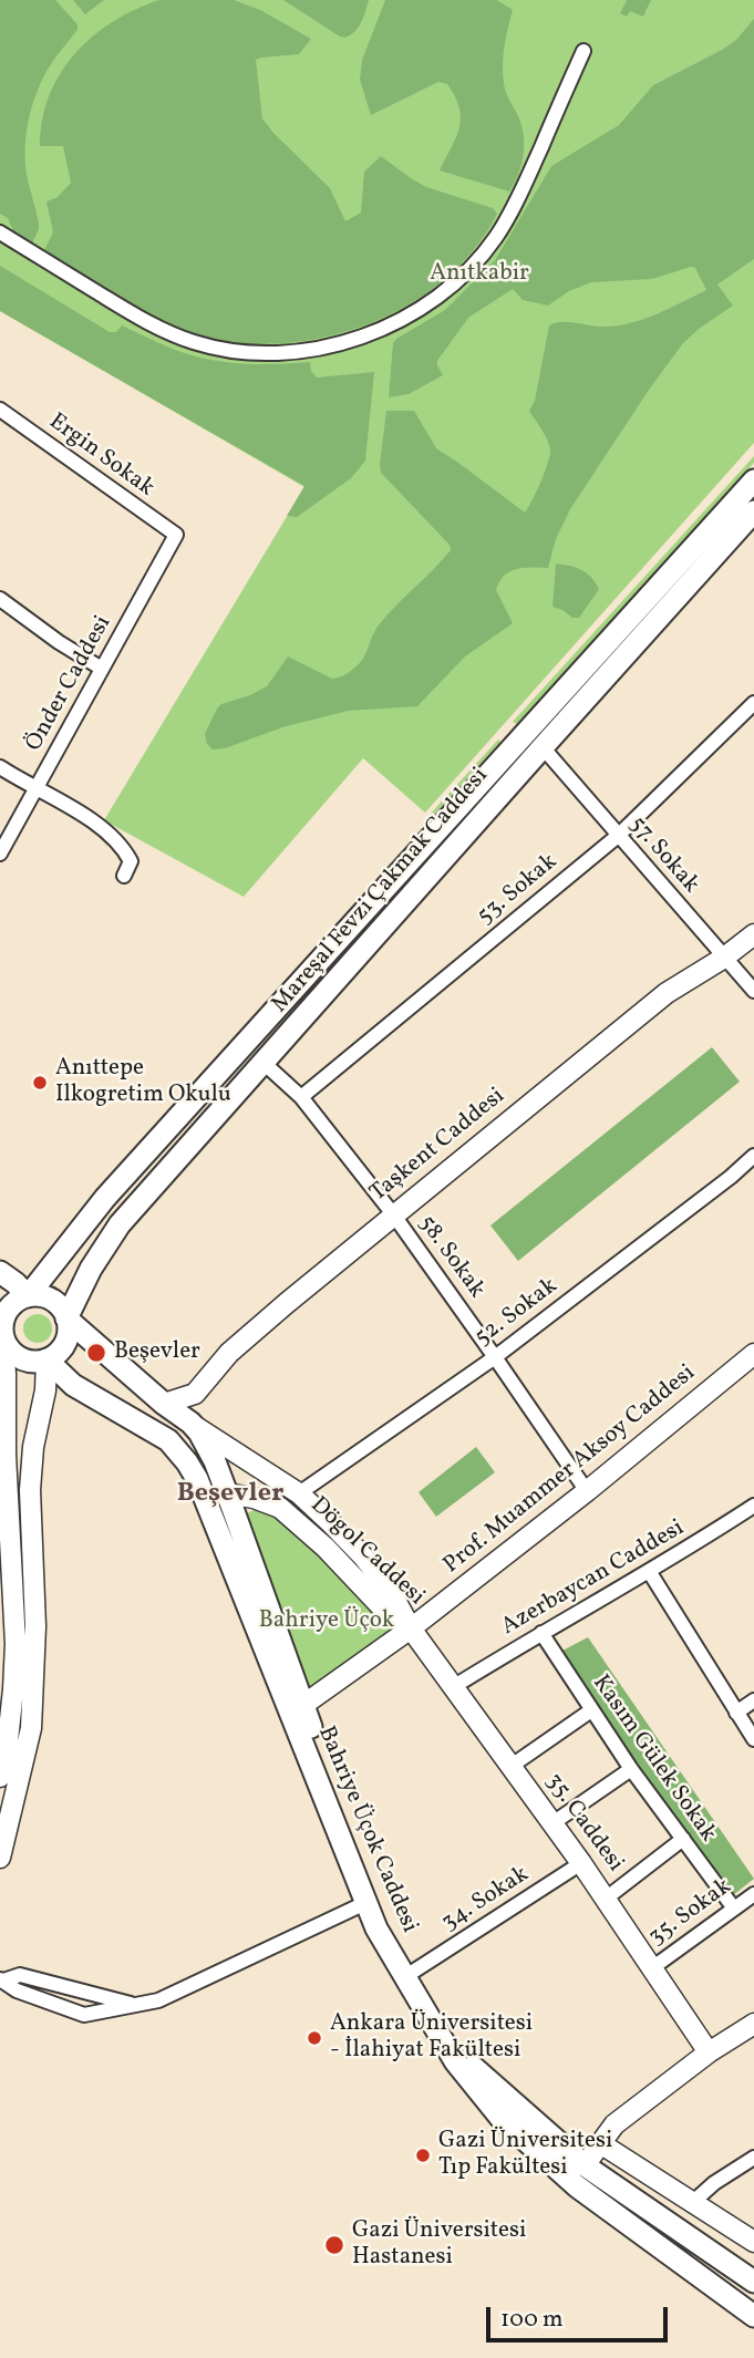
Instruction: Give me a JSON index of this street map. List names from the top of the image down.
{
  "streets": {
    "main road": ["Mareşal Fevzi Çakmak Caddesi", "Dögol Caddesi", "Bahriye Üçok Caddesi"],
    "street": [
      "Ergin Sokak",
      "Önder Caddesi",
      "57. Sokak",
      "53. Sokak",
      "Taşkent Caddesi",
      "58. Sokak",
      "52. Sokak",
      "Prof. Muammer Aksoy Caddesi",
      "Azerbaycan Caddesi",
      "Kasım Gülek Sokak",
      "35. Caddesi",
      "34. Sokak",
      "35. Sokak"
    ]
  },
  "crossings": [
    ["Ergin Sokak", "Önder Caddesi"],
    ["57. Sokak", "53. Sokak"],
    ["57. Sokak", "Mareşal Fevzi Çakmak Caddesi"],
    ["57. Sokak", "Taşkent Caddesi"],
    ["53. Sokak", "58. Sokak"],
    ["Mareşal Fevzi Çakmak Caddesi", "58. Sokak"],
    ["Mareşal Fevzi Çakmak Caddesi", "Dögol Caddesi"],
    ["Taşkent Caddesi", "58. Sokak"],
    ["Taşkent Caddesi", "Dögol Caddesi"],
    ["58. Sokak", "52. Sokak"],
    ["58. Sokak", "Prof. Muammer Aksoy Caddesi"],
    ["52. Sokak", "Dögol Caddesi"],
    ["Prof. Muammer Aksoy Caddesi", "Dögol Caddesi"],
    ["Prof. Muammer Aksoy Caddesi", "35. Caddesi"],
    ["Prof. Muammer Aksoy Caddesi", "Bahriye Üçok Caddesi"],
    ["Dögol Caddesi", "35. Caddesi"],
    ["Dögol Caddesi", "Bahriye Üçok Caddesi"],
    ["Azerbaycan Caddesi", "Kasım Gülek Sokak"],
    ["Azerbaycan Caddesi", "35. Caddesi"],
    ["Kasım Gülek Sokak", "35. Sokak"],
    ["35. Caddesi", "34. Sokak"],
    ["35. Caddesi", "35. Sokak"],
    ["Bahriye Üçok Caddesi", "34. Sokak"]
  ],
  "districts": ["Beşevler"],
  "parks": ["Anıtkabir", "Bahriye Üçok"],
  "places": [
    "Anıttepe Ilkogretim Okulu",
    "Beşevler",
    "Ankara Üniversitesi - İlahiyat Fakültesi",
    "Gazi Üniversitesi Tıp Fakültesi",
    "Gazi Üniversitesi Hastanesi"
  ],
  "scale_bar": "100 m"
}
